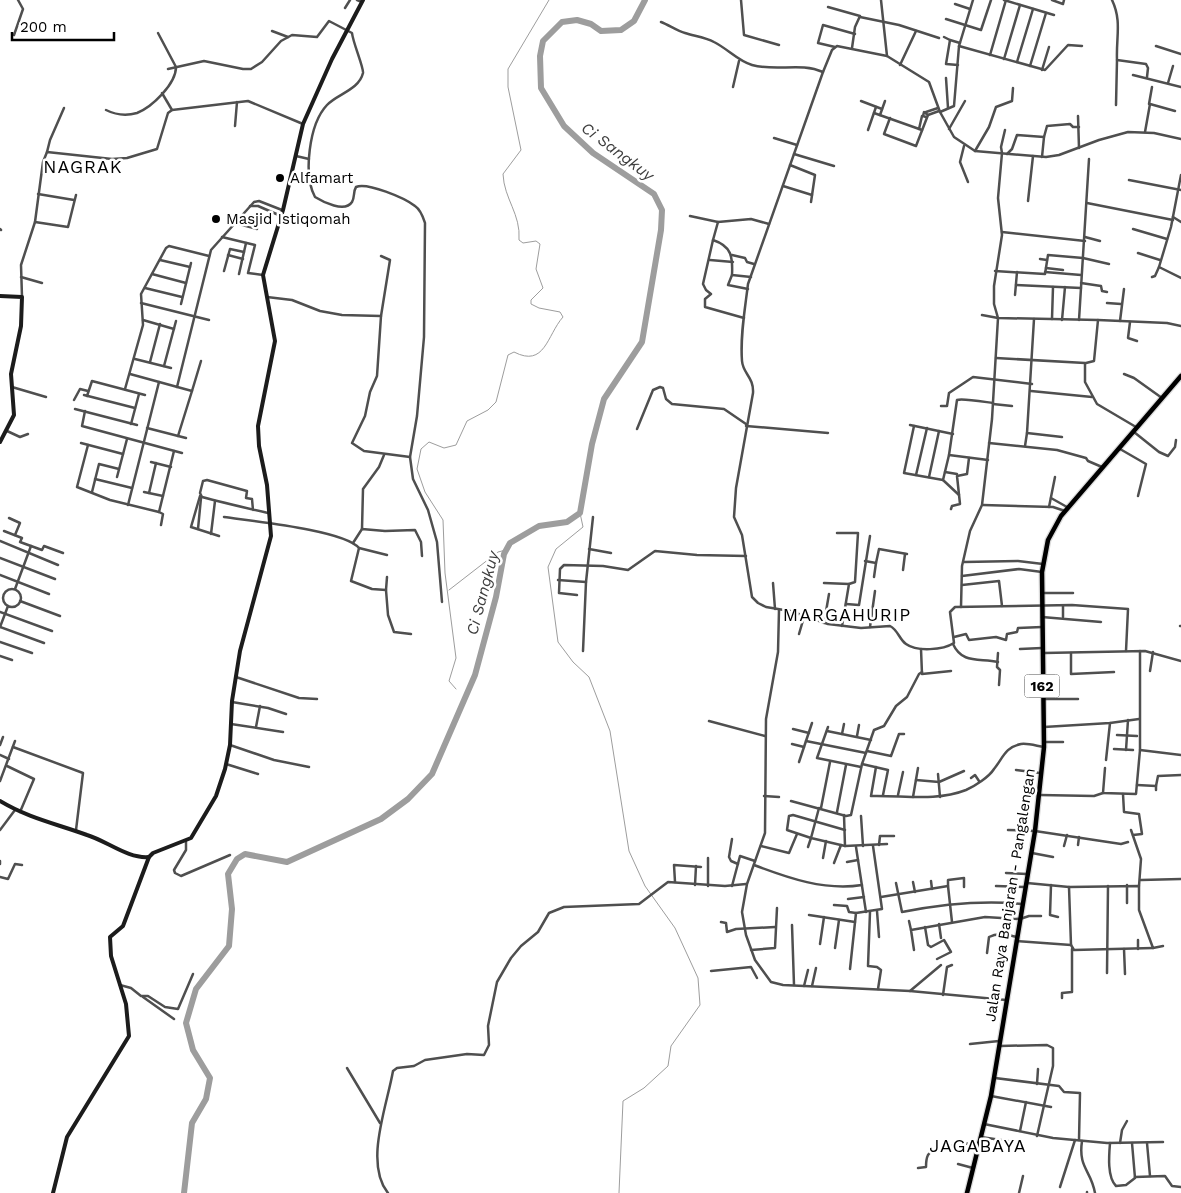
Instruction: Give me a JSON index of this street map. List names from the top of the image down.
{
  "streets": {
    "main road": ["162", "Jalan Raya Banjaran - Pangalengan"]
  },
  "districts": ["NAGRAK", "MARGAHURIP", "JAGABAYA"],
  "water": ["Ci Sangkuy"],
  "places": ["Alfamart", "Masjid Istiqomah"],
  "scale_bar": "200 m"
}
